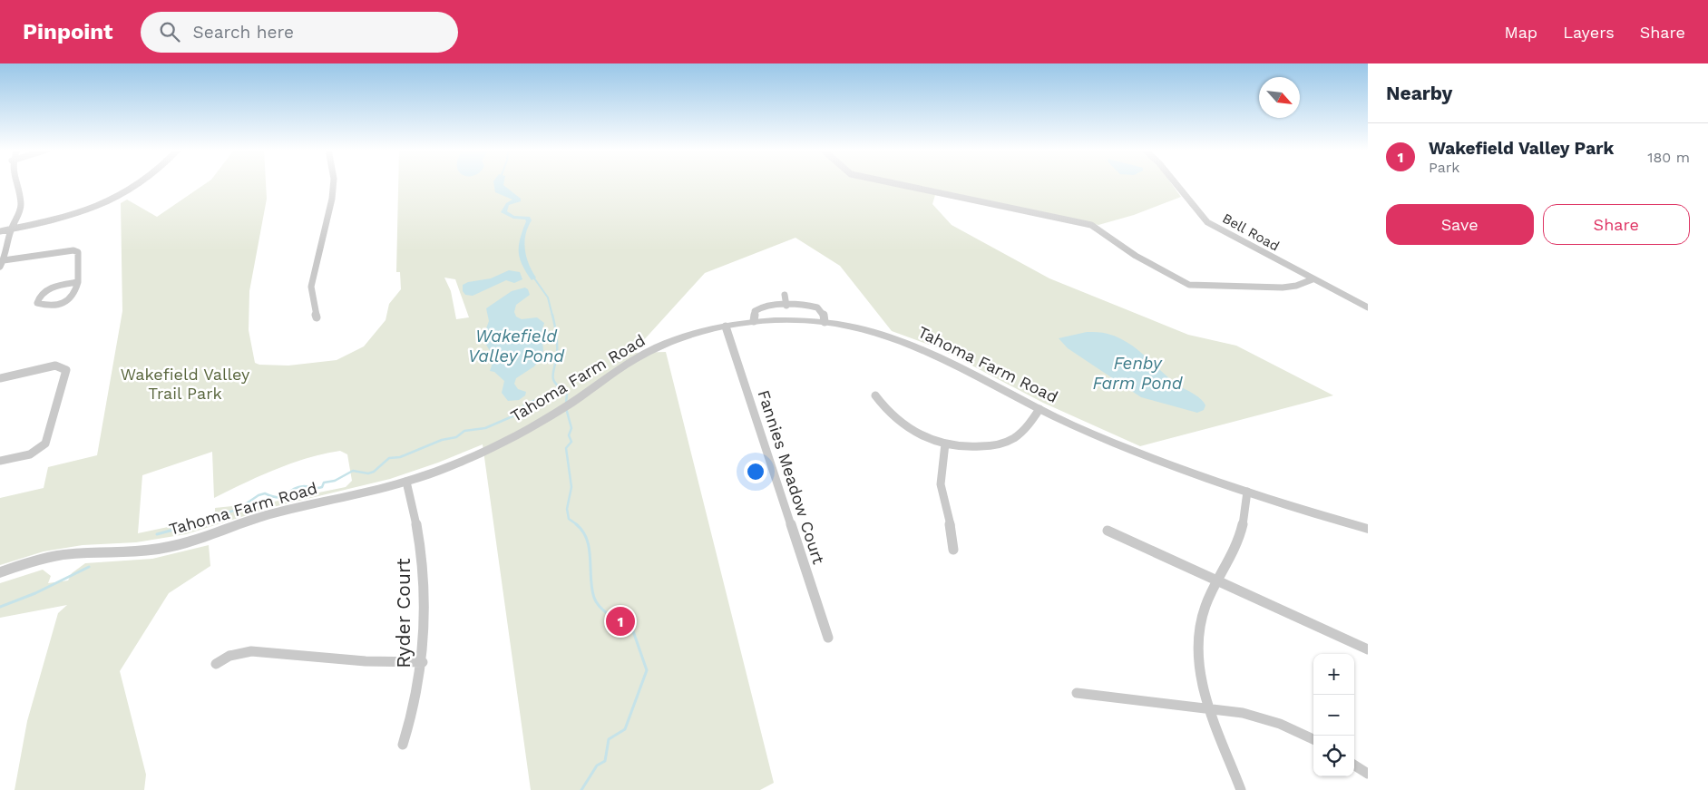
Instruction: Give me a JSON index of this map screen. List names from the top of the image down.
{
  "streets": {
    "street": [
      "Bell Road",
      "Tahoma Farm Road",
      "Fannies Meadow Court",
      "Ryder Court"
    ]
  },
  "crossings": [
    ["Tahoma Farm Road", "Fannies Meadow Court"],
    ["Tahoma Farm Road", "Ryder Court"]
  ],
  "water": ["Wakefield Valley Pond", "Fenby Farm Pond"],
  "parks": ["Wakefield Valley Trail Park"],
  "north": "bottom right",
  "page": {
    "header": "Pinpoint",
    "search": "Search here",
    "nav": ["Map", "Layers", "Share"],
    "heading": "Nearby",
    "list": [
      {
        "mark": "1",
        "name": "Wakefield Valley Park",
        "note": "Park",
        "value": "180 m"
      }
    ],
    "buttons": ["Save", "Share"],
    "pins": "1",
    "map_buttons": ["+", "−"]
  }
}
